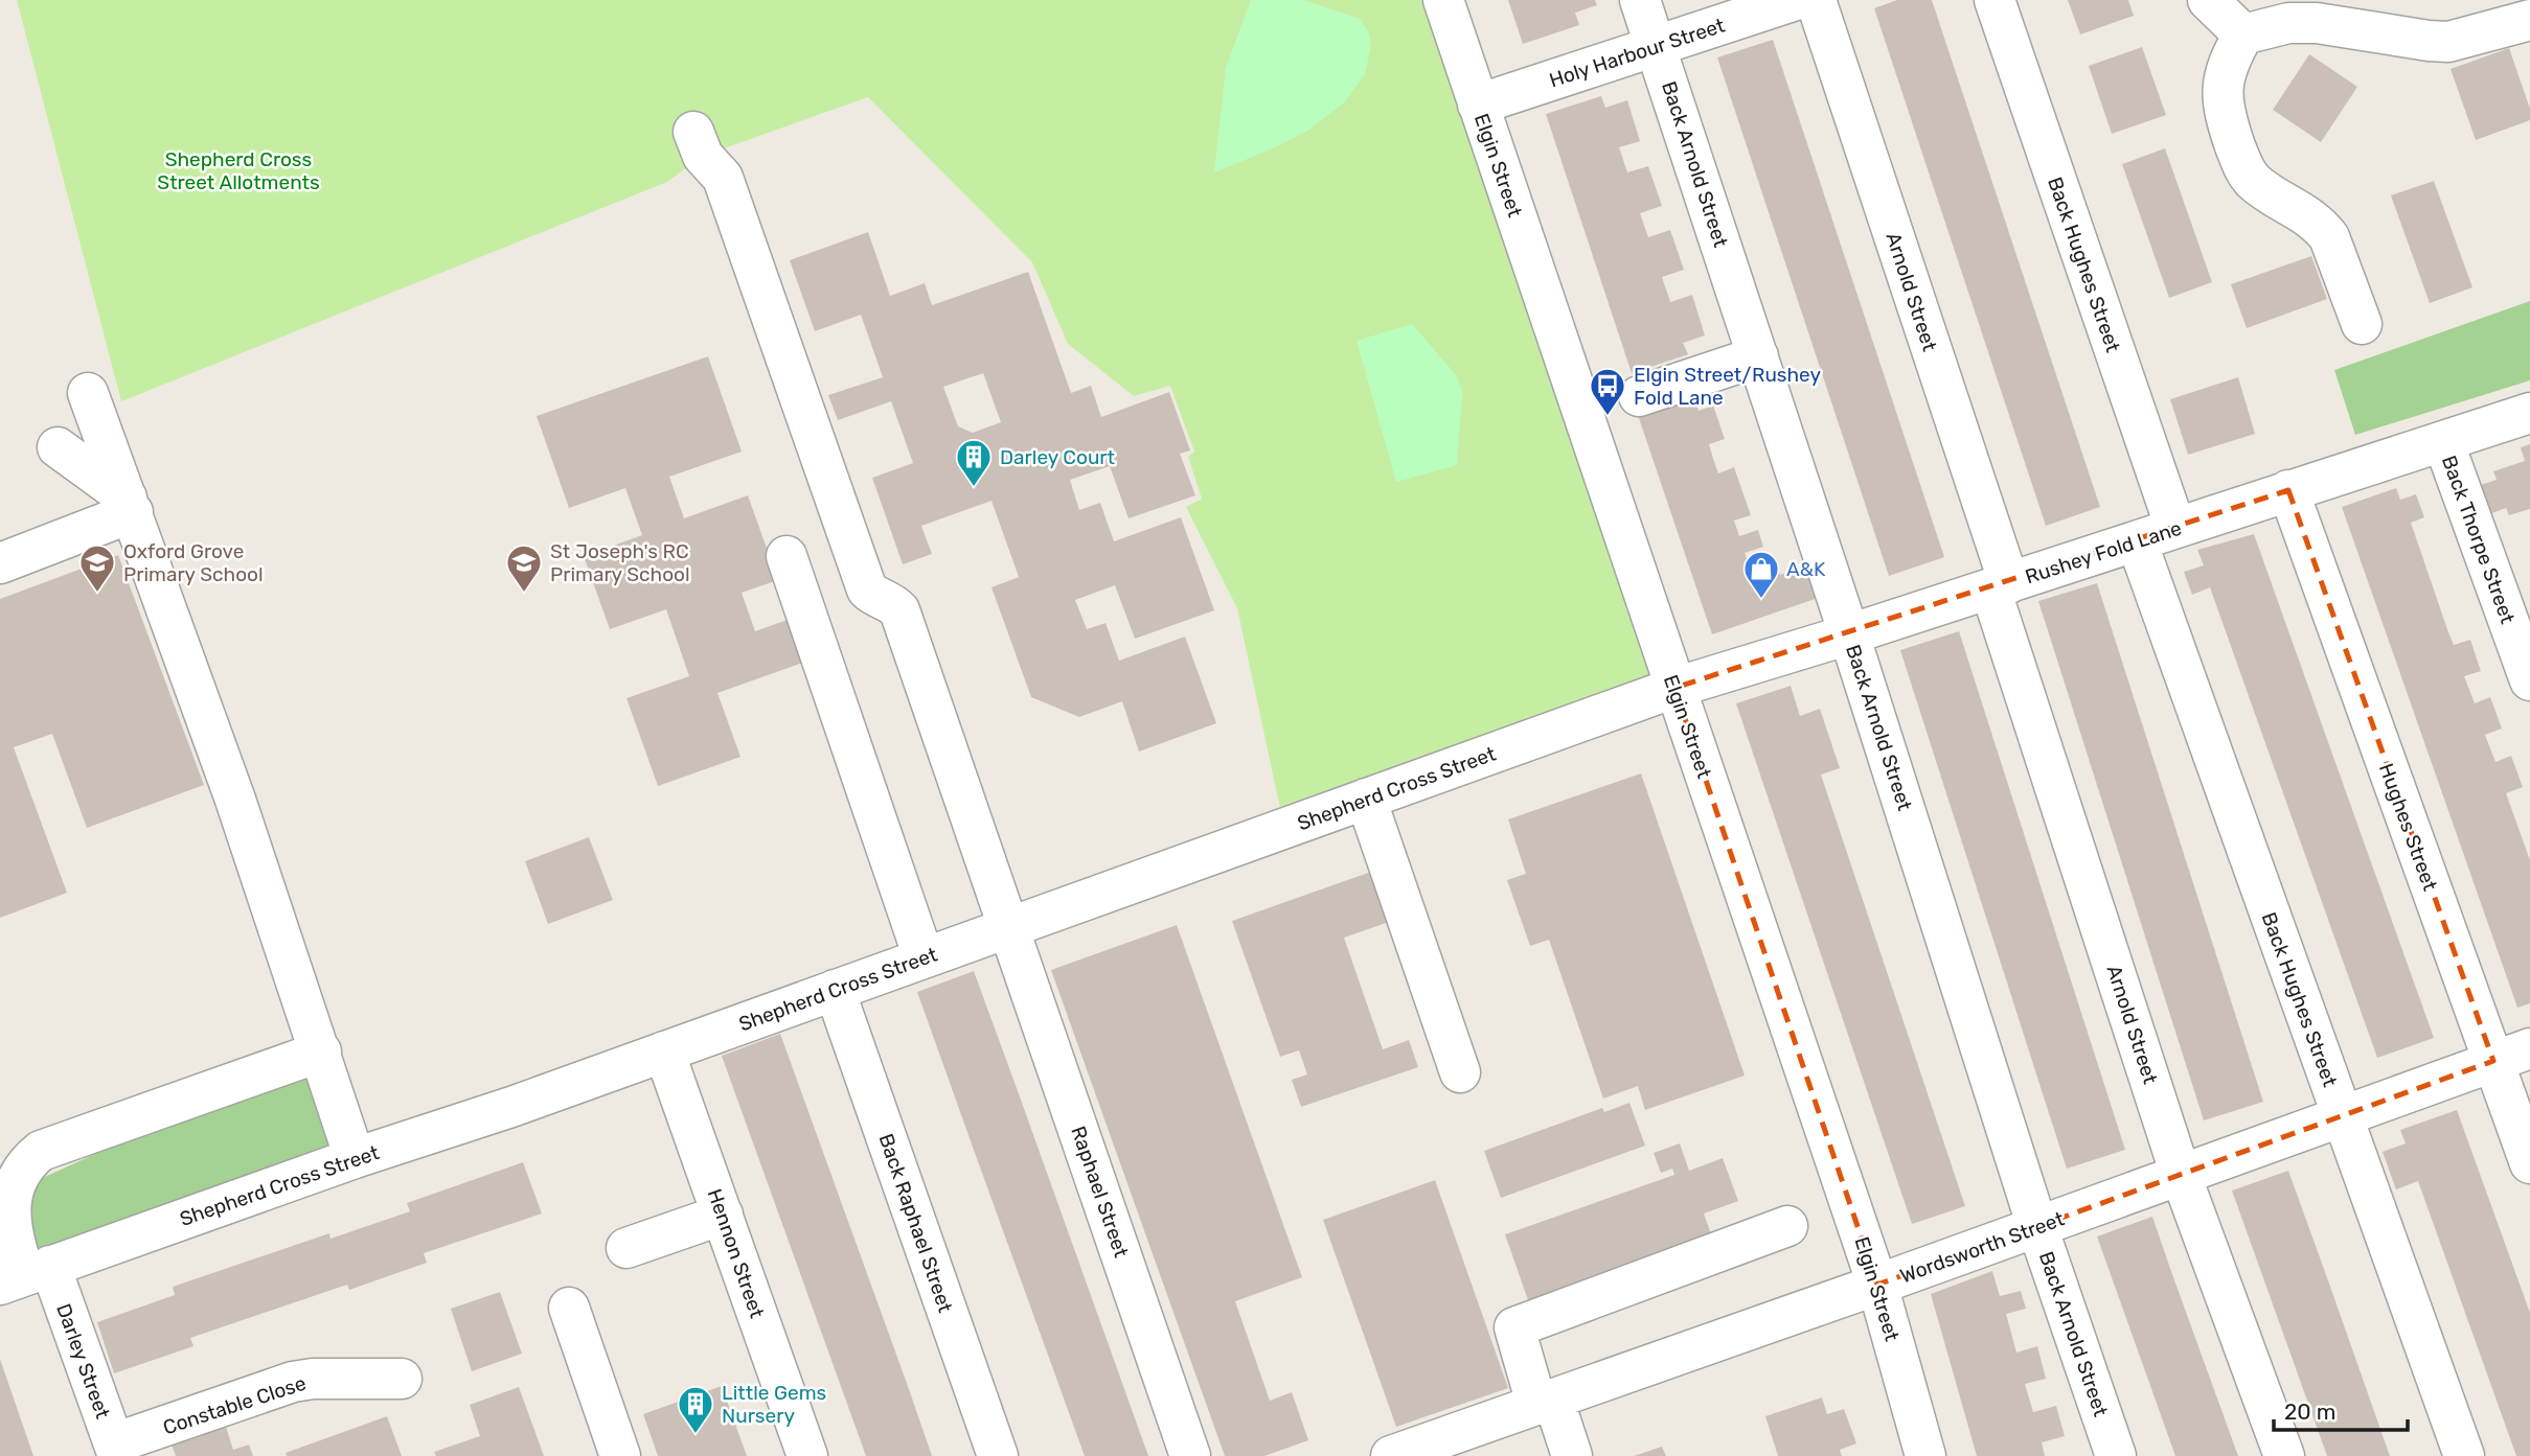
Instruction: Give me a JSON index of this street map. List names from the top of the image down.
{
  "streets": {
    "street": [
      "Holy Harbour Street",
      "Back Arnold Street",
      "Elgin Street",
      "Back Hughes Street",
      "Arnold Street",
      "Back Thorpe Street",
      "Rushey Fold Lane",
      "Shepherd Cross Street",
      "Hughes Street",
      "Raphael Street",
      "Back Raphael Street",
      "Wordsworth Street",
      "Hennon Street",
      "Darley Street",
      "Constable Close"
    ]
  },
  "crossings": [
    ["Holy Harbour Street", "Back Arnold Street"],
    ["Holy Harbour Street", "Elgin Street"],
    ["Back Arnold Street", "Rushey Fold Lane"],
    ["Back Arnold Street", "Wordsworth Street"],
    ["Elgin Street", "Rushey Fold Lane"],
    ["Elgin Street", "Shepherd Cross Street"],
    ["Elgin Street", "Wordsworth Street"],
    ["Back Hughes Street", "Rushey Fold Lane"],
    ["Back Hughes Street", "Wordsworth Street"],
    ["Arnold Street", "Rushey Fold Lane"],
    ["Arnold Street", "Wordsworth Street"],
    ["Back Thorpe Street", "Rushey Fold Lane"],
    ["Rushey Fold Lane", "Shepherd Cross Street"],
    ["Rushey Fold Lane", "Hughes Street"],
    ["Shepherd Cross Street", "Raphael Street"],
    ["Shepherd Cross Street", "Back Raphael Street"],
    ["Shepherd Cross Street", "Hennon Street"],
    ["Shepherd Cross Street", "Darley Street"],
    ["Hughes Street", "Wordsworth Street"],
    ["Darley Street", "Constable Close"]
  ],
  "parks": ["Shepherd Cross Street Allotments"],
  "places": {
    "bus stop": ["Elgin Street/Rushey Fold Lane"],
    "building": ["Darley Court", "Little Gems Nursery"],
    "school or university": ["Oxford Grove Primary School", "St Joseph's RC Primary School"],
    "shop": ["A&K"]
  },
  "scale_bar": "20 m"
}
